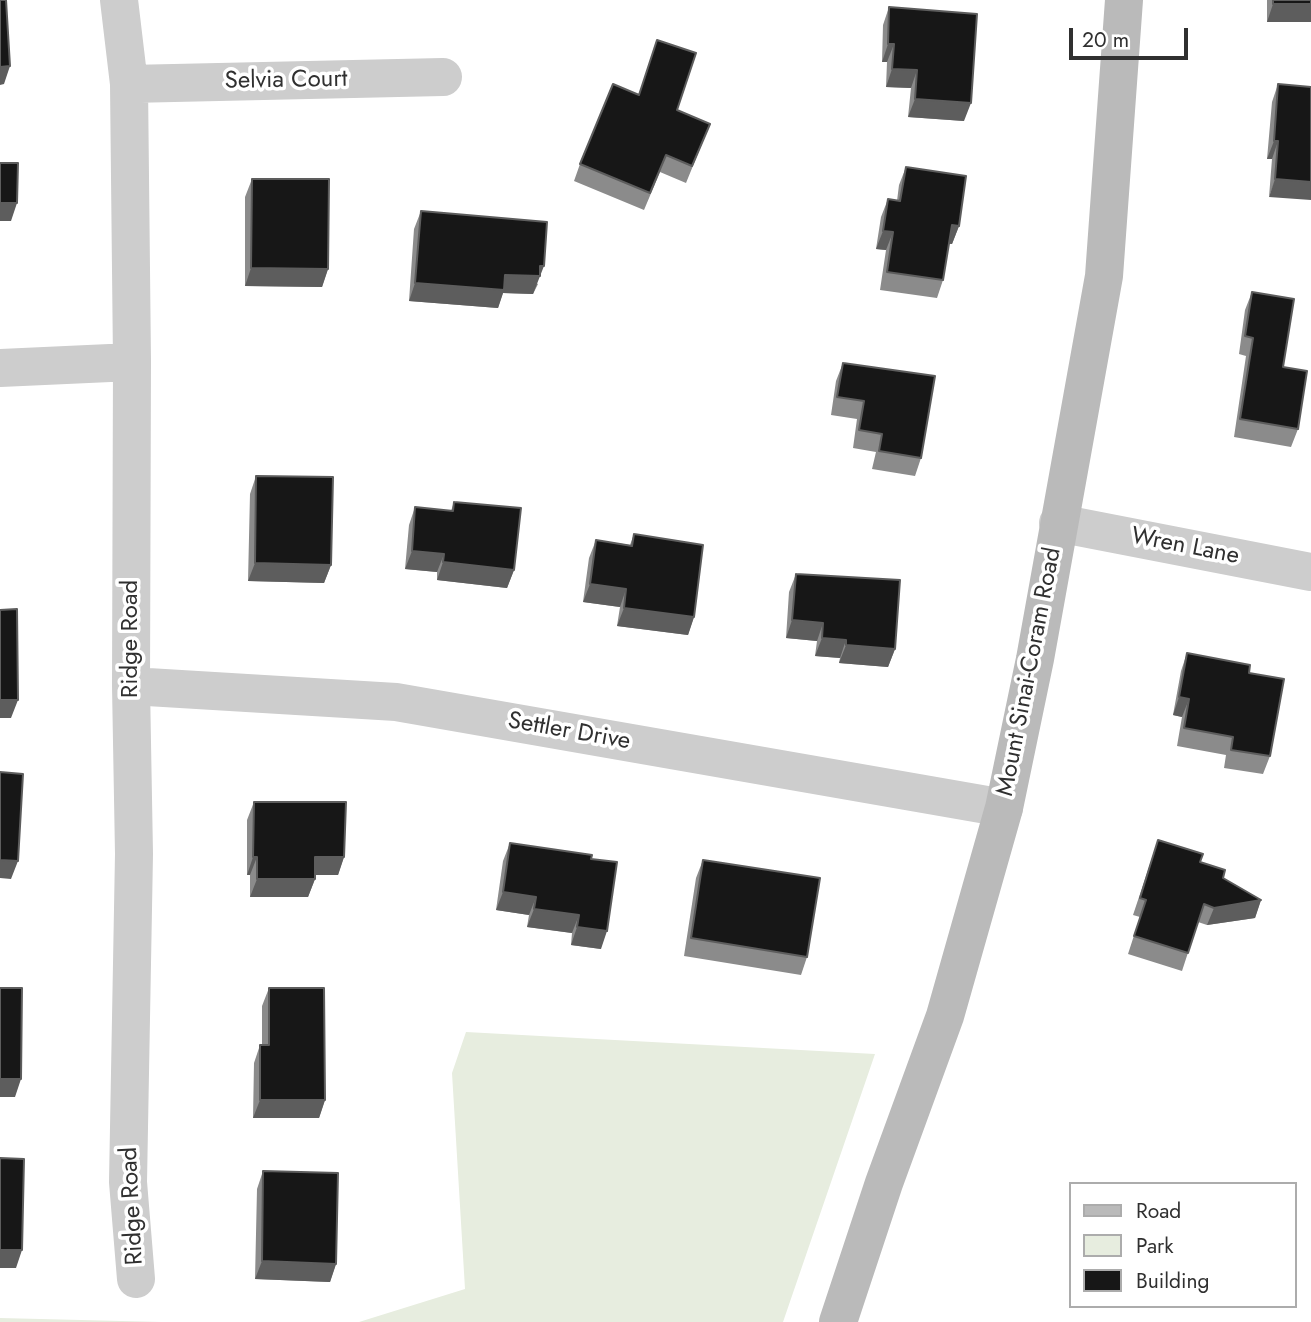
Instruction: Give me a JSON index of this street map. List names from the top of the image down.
{
  "streets": {
    "main road": ["Mount Sinai-Coram Road"],
    "street": [
      "Selvia Court",
      "Wren Lane",
      "Ridge Road",
      "Settler Drive"
    ]
  },
  "crossings": [
    ["Selvia Court", "Ridge Road"],
    ["Wren Lane", "Mount Sinai-Coram Road"],
    ["Ridge Road", "Settler Drive"],
    ["Mount Sinai-Coram Road", "Settler Drive"]
  ],
  "legend": ["Road", "Park", "Building"],
  "scale_bar": "20 m"
}
